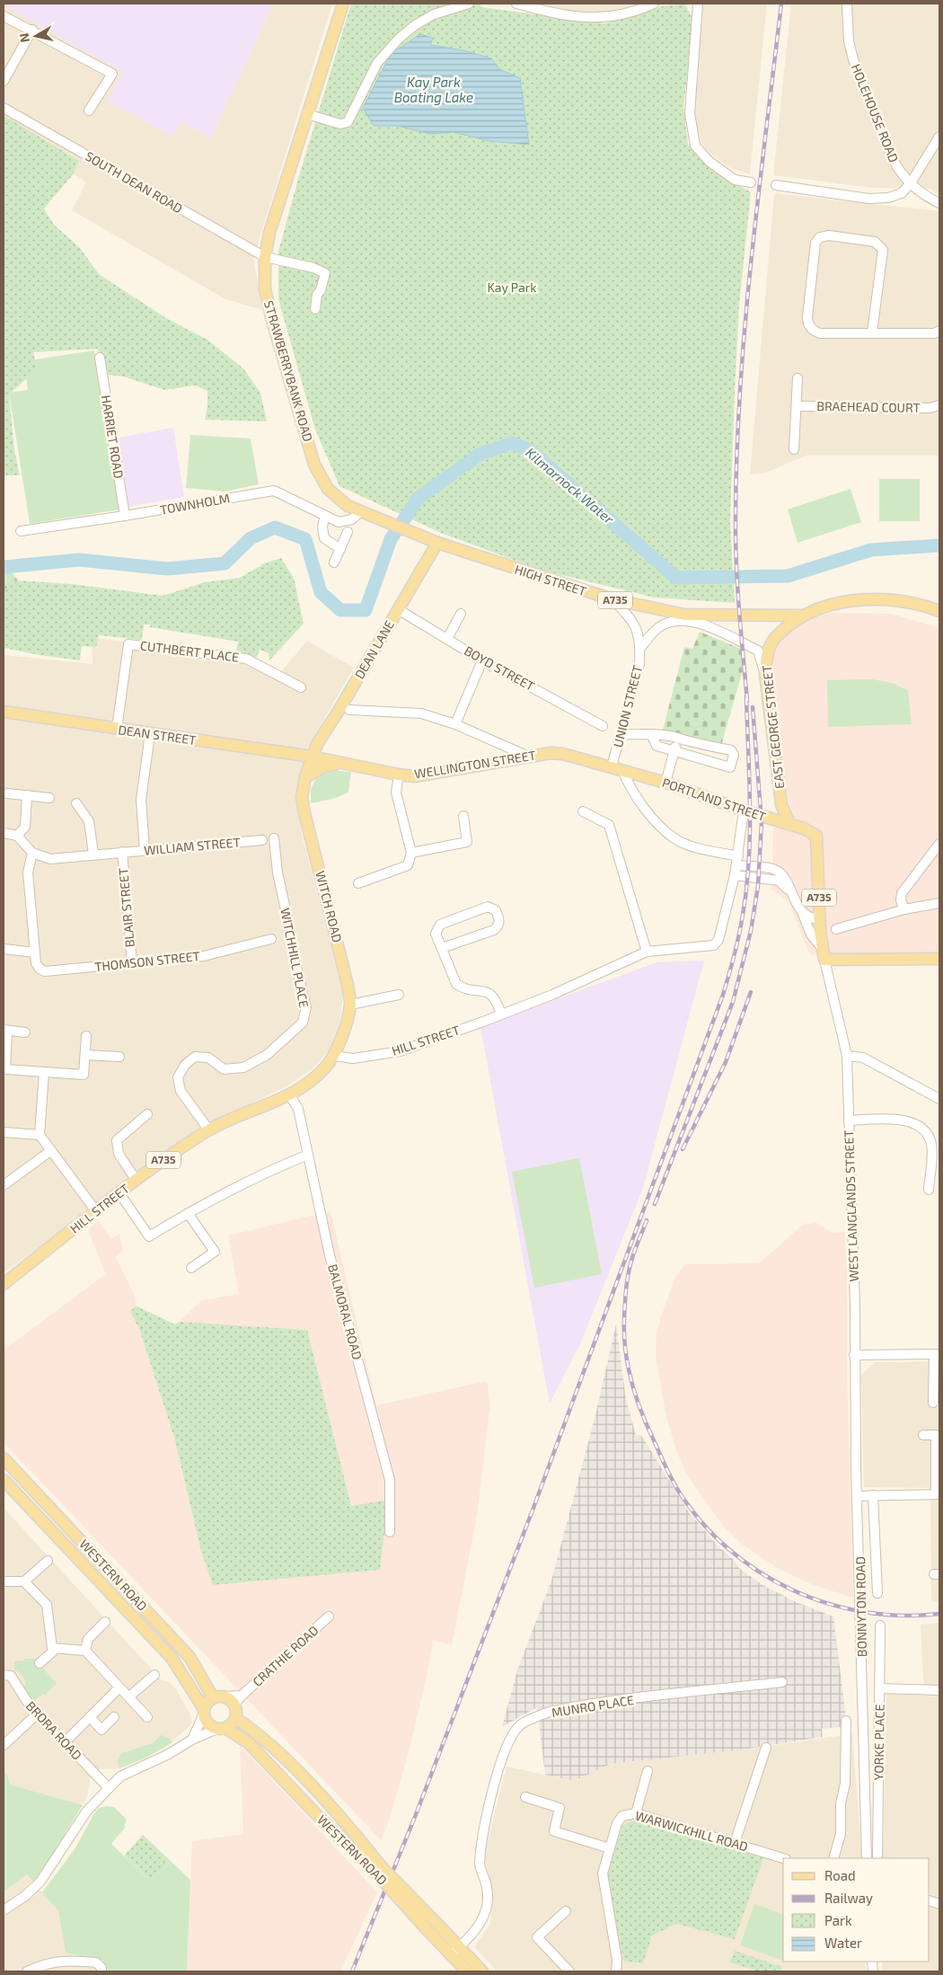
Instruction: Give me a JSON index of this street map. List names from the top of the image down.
{
  "streets": {
    "main road": [
      "STRAWBERRYBANK ROAD",
      "HIGH STREET",
      "A735",
      "DEAN LANE",
      "EAST GEORGE STREET",
      "DEAN STREET",
      "WELLINGTON STREET",
      "PORTLAND STREET",
      "WITCH ROAD",
      "HILL STREET",
      "WESTERN ROAD"
    ],
    "street": [
      "HOLEHOUSE ROAD",
      "SOUTH DEAN ROAD",
      "BRAEHEAD COURT",
      "HARRIET ROAD",
      "TOWNHOLM",
      "CUTHBERT PLACE",
      "BOYD STREET",
      "UNION STREET",
      "WILLIAM STREET",
      "BLAIR STREET",
      "WITCHHILL PLACE",
      "THOMSON STREET",
      "WEST LANGLANDS STREET",
      "BALMORAL ROAD",
      "BONNYTON ROAD",
      "CRATHIE ROAD",
      "MUNRO PLACE",
      "BRORA ROAD",
      "YORKE PLACE",
      "WARWICKHILL ROAD"
    ]
  },
  "crossings": [
    ["SOUTH DEAN ROAD", "STRAWBERRYBANK ROAD"],
    ["STRAWBERRYBANK ROAD", "TOWNHOLM"],
    ["STRAWBERRYBANK ROAD", "HIGH STREET"],
    ["STRAWBERRYBANK ROAD", "DEAN LANE"],
    ["HARRIET ROAD", "TOWNHOLM"],
    ["HIGH STREET", "A735"],
    ["HIGH STREET", "DEAN LANE"],
    ["HIGH STREET", "UNION STREET"],
    ["HIGH STREET", "EAST GEORGE STREET"],
    ["A735", "EAST GEORGE STREET"],
    ["A735", "PORTLAND STREET"],
    ["DEAN LANE", "BOYD STREET"],
    ["DEAN LANE", "DEAN STREET"],
    ["DEAN LANE", "WELLINGTON STREET"],
    ["DEAN LANE", "WITCH ROAD"],
    ["CUTHBERT PLACE", "DEAN STREET"],
    ["UNION STREET", "WELLINGTON STREET"],
    ["UNION STREET", "PORTLAND STREET"],
    ["EAST GEORGE STREET", "PORTLAND STREET"],
    ["DEAN STREET", "WELLINGTON STREET"],
    ["DEAN STREET", "WITCH ROAD"],
    ["WELLINGTON STREET", "PORTLAND STREET"],
    ["WELLINGTON STREET", "WITCH ROAD"],
    ["PORTLAND STREET", "HILL STREET"],
    ["WILLIAM STREET", "BLAIR STREET"],
    ["WITCH ROAD", "HILL STREET"],
    ["BLAIR STREET", "THOMSON STREET"],
    ["WITCHHILL PLACE", "HILL STREET"],
    ["HILL STREET", "BALMORAL ROAD"],
    ["WEST LANGLANDS STREET", "BONNYTON ROAD"],
    ["WESTERN ROAD", "CRATHIE ROAD"],
    ["WESTERN ROAD", "MUNRO PLACE"]
  ],
  "water": ["Kay Park Boating Lake", "Kilmarnock Water"],
  "parks": ["Kay Park"],
  "legend": [
    "Road",
    "Railway",
    "Park",
    "Water"
  ],
  "north": "left"
}
